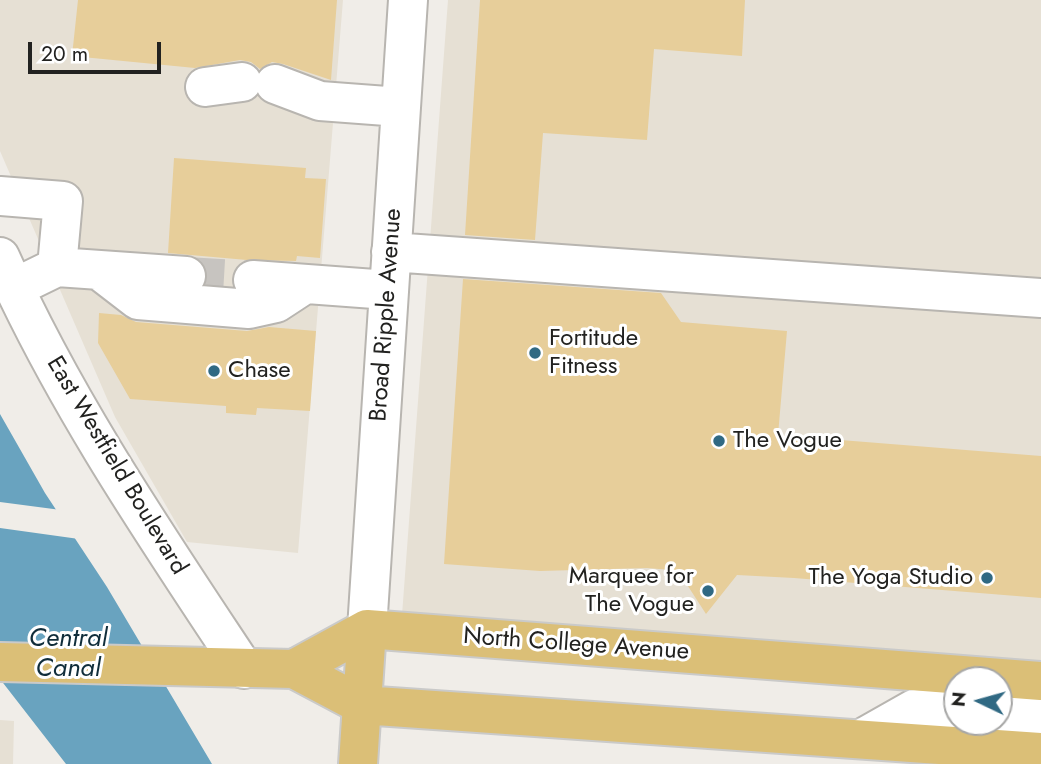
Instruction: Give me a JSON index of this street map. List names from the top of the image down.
{
  "streets": {
    "main road": ["North College Avenue"],
    "street": ["Broad Ripple Avenue", "East Westfield Boulevard"]
  },
  "crossings": [
    ["Broad Ripple Avenue", "North College Avenue"]
  ],
  "water": ["Central Canal"],
  "places": [
    "Fortitude Fitness",
    "Chase",
    "The Vogue",
    "The Yoga Studio",
    "Marquee for The Vogue"
  ],
  "scale_bar": "20 m",
  "north": "left"
}
